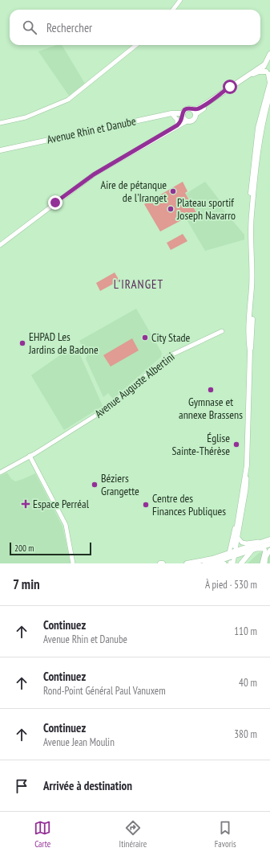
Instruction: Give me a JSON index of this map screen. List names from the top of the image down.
{
  "streets": {
    "main road": ["Avenue Rhin et Danube"],
    "street": ["Avenue Auguste Albertini"]
  },
  "districts": ["L'IRANGET"],
  "places": {
    "other": [
      "Aire de pétanque de l'Iranget",
      "Plateau sportif Joseph Navarro",
      "City Stade",
      "EHPAD Les Jardins de Badone",
      "Gymnase et annexe Brassens",
      "Église Sainte-Thérèse",
      "Béziers Grangette",
      "Centre des Finances Publiques"
    ],
    "health": ["Espace Perréal"]
  },
  "scale_bar": "200 m",
  "page": {
    "search": "Rechercher",
    "scale": "200 m",
    "heading": ["7 min", "À pied · 530 m"],
    "list": [
      ["Continuez", "Avenue Rhin et Danube", "110 m"],
      ["Continuez", "Rond-Point Général Paul Vanuxem", "40 m"],
      ["Continuez", "Avenue Jean Moulin", "380 m"],
      "Arrivée à destination"
    ],
    "nav": ["Carte", "Itinéraire", "Favoris"]
  }
}
